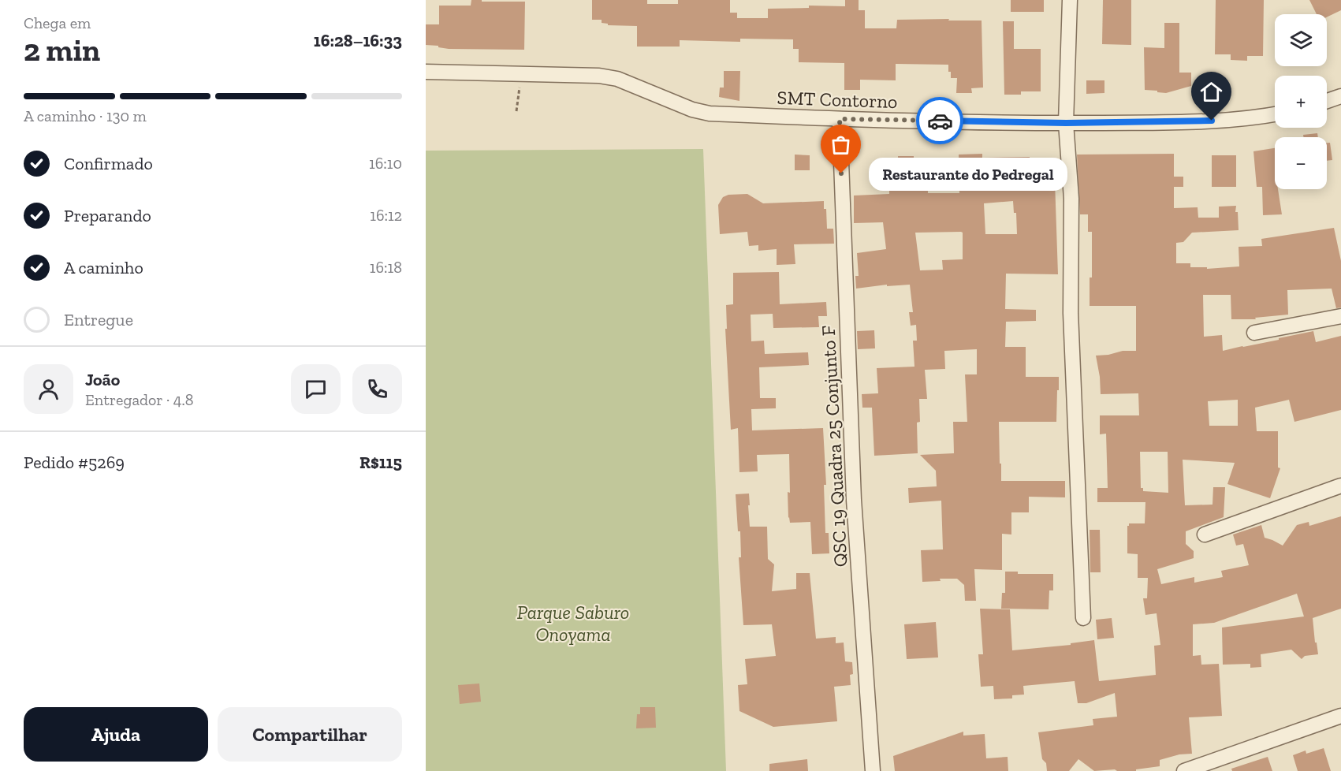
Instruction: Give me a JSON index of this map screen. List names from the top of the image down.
{
  "streets": {
    "street": ["SMT Contorno", "QSC 19 Quadra 25 Conjunto F"]
  },
  "crossings": [
    ["SMT Contorno", "QSC 19 Quadra 25 Conjunto F"]
  ],
  "parks": ["Parque Saburo Onoyama"],
  "places": ["Restaurante do Pedregal"],
  "page": {
    "heading": ["2 min", "Chega em", "16:28–16:33"],
    "panel": [
      "João",
      "Entregador · 4.8",
      "Pedido #5269",
      "R$115"
    ],
    "map_buttons": ["+", "−"],
    "bar": "A caminho · 130 m",
    "list": [
      ["Confirmado", "16:10"],
      ["Preparando", "16:12"],
      ["A caminho", "16:18"],
      "Entregue"
    ],
    "bubble": "Restaurante do Pedregal",
    "buttons": ["Ajuda", "Compartilhar"]
  }
}
